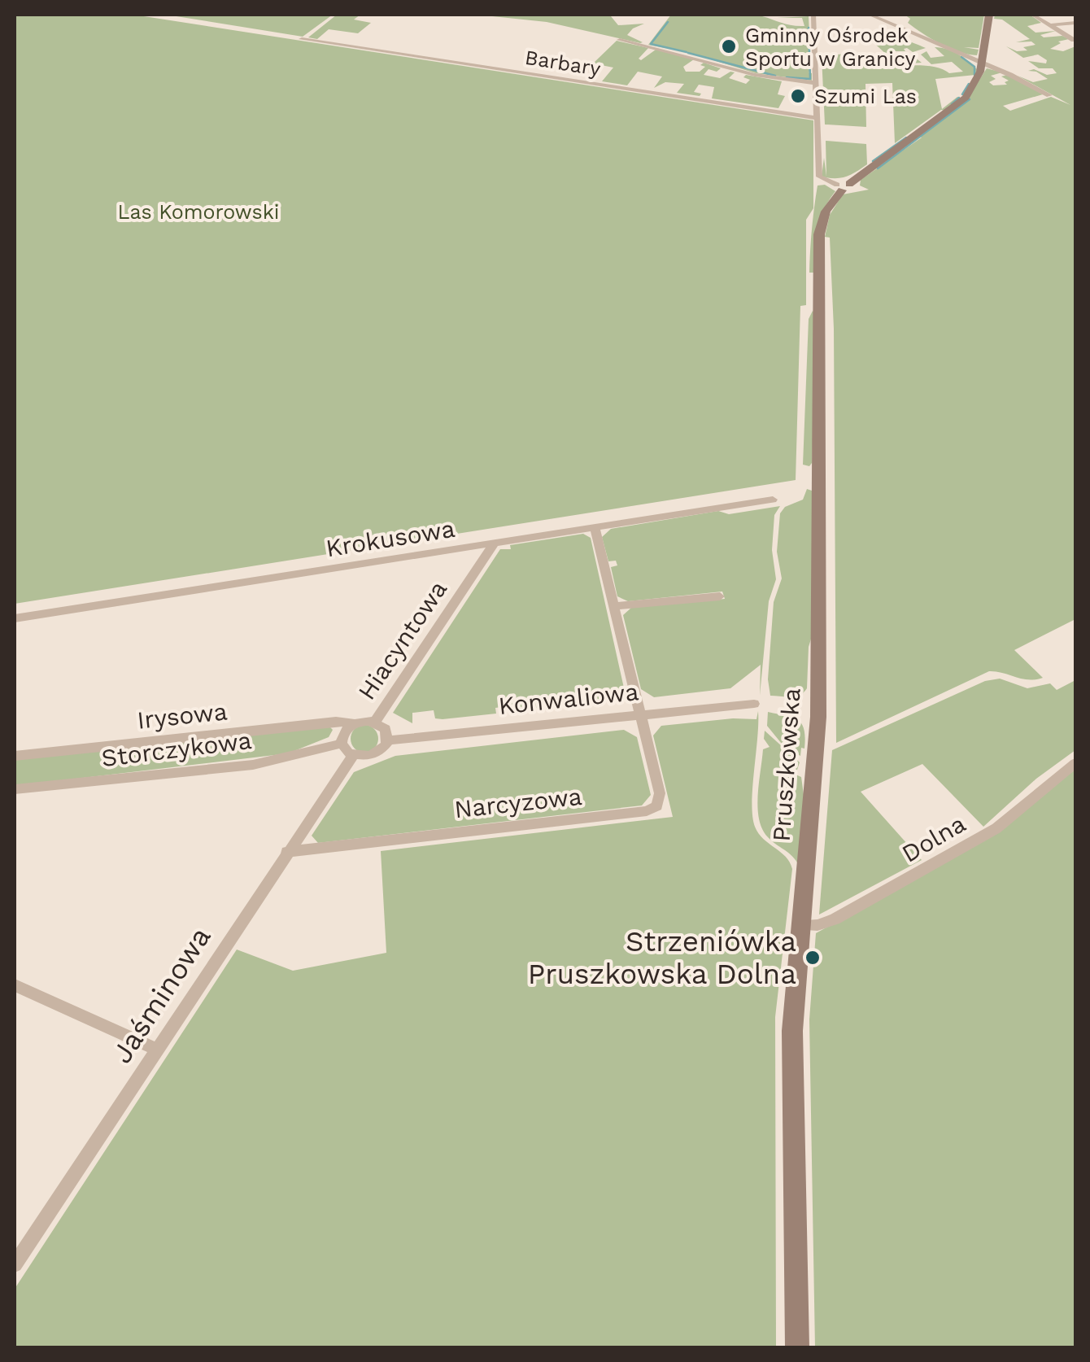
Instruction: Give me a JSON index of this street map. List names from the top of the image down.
{
  "streets": {
    "street": [
      "Barbary",
      "Krokusowa",
      "Hiacyntowa",
      "Konwaliowa",
      "Irysowa",
      "Storczykowa",
      "Pruszkowska",
      "Narcyzowa",
      "Dolna",
      "Jaśminowa"
    ]
  },
  "crossings": [
    ["Krokusowa", "Hiacyntowa"],
    ["Krokusowa", "Narcyzowa"],
    ["Hiacyntowa", "Konwaliowa"],
    ["Hiacyntowa", "Irysowa"],
    ["Hiacyntowa", "Storczykowa"],
    ["Hiacyntowa", "Jaśminowa"],
    ["Konwaliowa", "Irysowa"],
    ["Konwaliowa", "Storczykowa"],
    ["Konwaliowa", "Narcyzowa"],
    ["Konwaliowa", "Jaśminowa"],
    ["Irysowa", "Storczykowa"],
    ["Irysowa", "Jaśminowa"],
    ["Storczykowa", "Jaśminowa"],
    ["Pruszkowska", "Dolna"],
    ["Narcyzowa", "Jaśminowa"]
  ],
  "parks": ["Las Komorowski"],
  "places": ["Gminny Ośrodek Sportu w Granicy", "Szumi Las", "Strzeniówka Pruszkowska Dolna"]
}
